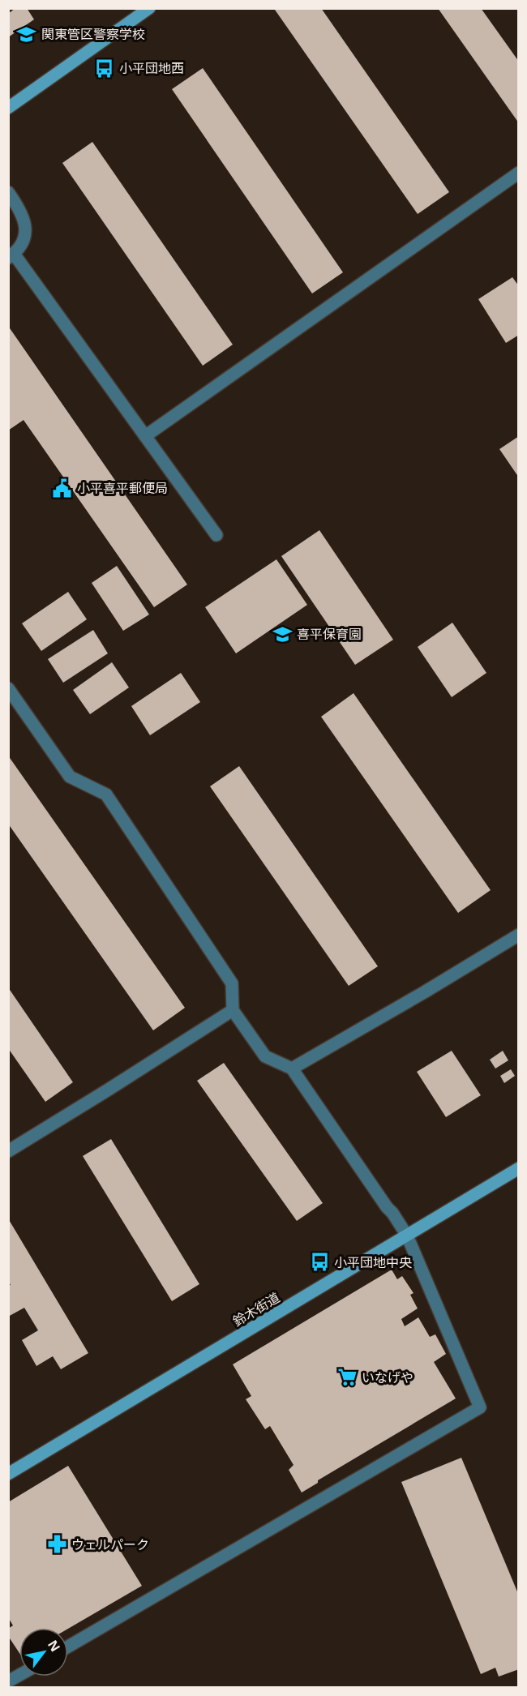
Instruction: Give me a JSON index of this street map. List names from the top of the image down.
{
  "streets": {
    "main road": ["鈴木街道"]
  },
  "places": {
    "school or university": ["関東管区警察学校", "喜平保育園"],
    "bus stop": ["小平団地西", "小平団地中央"],
    "public building": ["小平喜平郵便局"],
    "supermarket": ["いなげや"],
    "pharmacy": ["ウェルパーク"]
  },
  "north": "top right"
}
